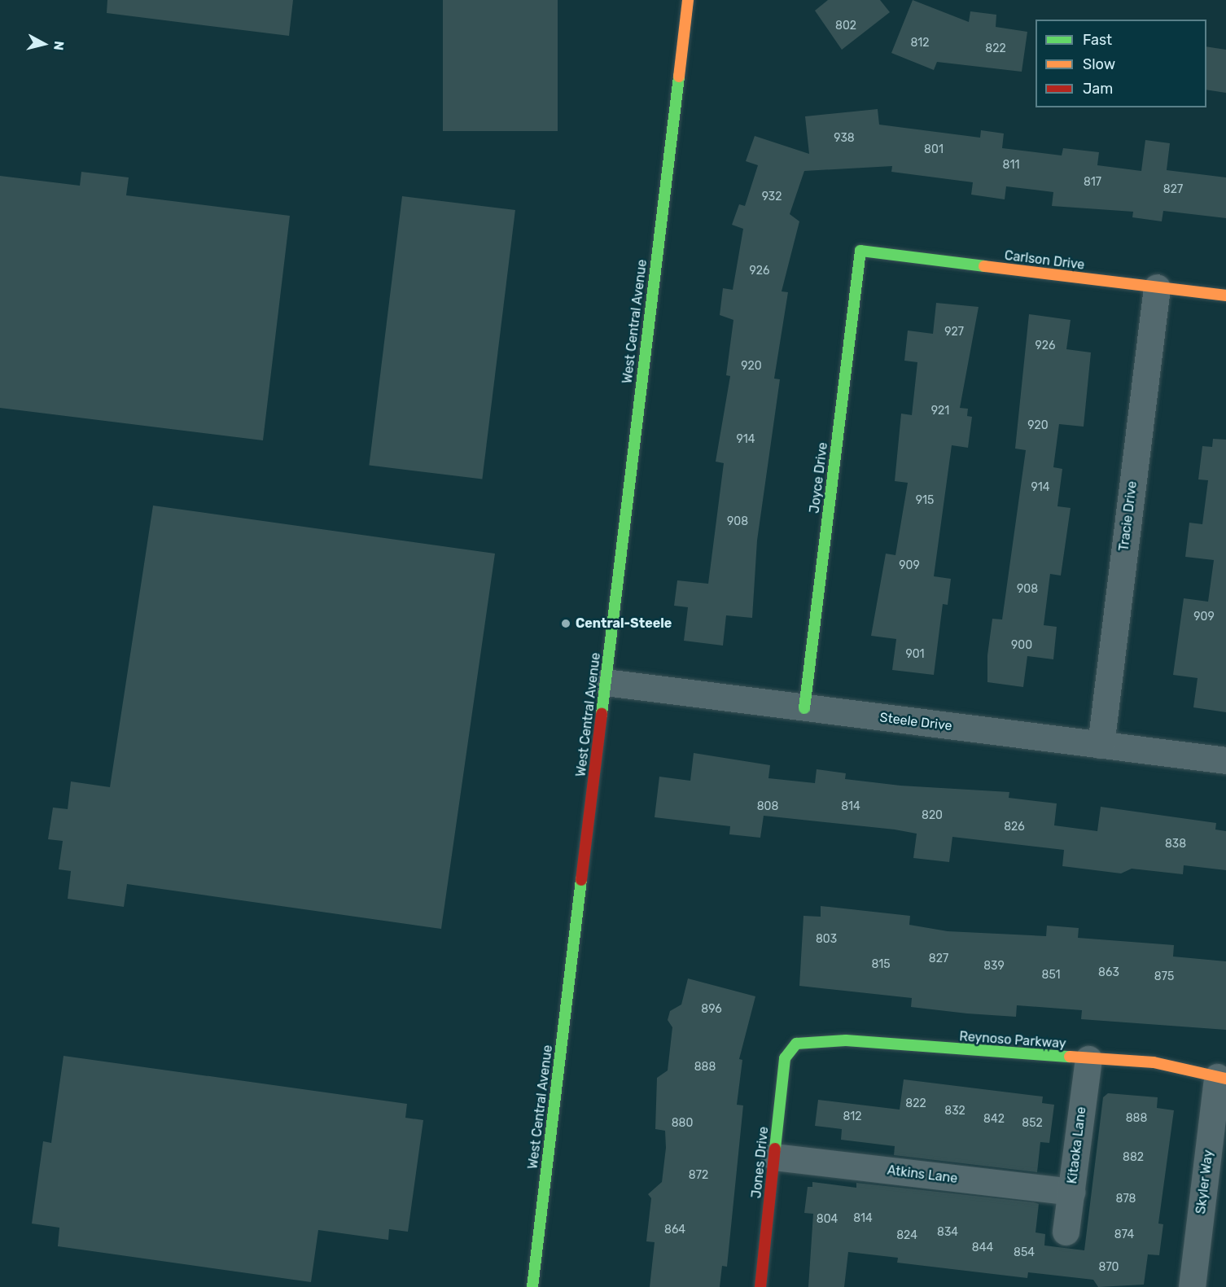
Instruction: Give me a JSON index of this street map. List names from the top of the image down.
{
  "streets": {
    "street": [
      "Carlson Drive",
      "West Central Avenue",
      "Joyce Drive",
      "Tracie Drive",
      "Steele Drive",
      "Reynoso Parkway",
      "Kitaoka Lane",
      "Jones Drive",
      "Atkins Lane",
      "Skyler Way"
    ]
  },
  "crossings": [
    ["Carlson Drive", "Joyce Drive"],
    ["Carlson Drive", "Tracie Drive"],
    ["West Central Avenue", "Steele Drive"],
    ["Joyce Drive", "Steele Drive"],
    ["Tracie Drive", "Steele Drive"],
    ["Reynoso Parkway", "Kitaoka Lane"],
    ["Reynoso Parkway", "Jones Drive"],
    ["Reynoso Parkway", "Skyler Way"],
    ["Kitaoka Lane", "Atkins Lane"],
    ["Jones Drive", "Atkins Lane"]
  ],
  "places": ["Central-Steele"],
  "house_numbers": [
    "802",
    "812",
    "822",
    "938",
    "801",
    "811",
    "817",
    "827",
    "932",
    "926",
    "927",
    "926",
    "920",
    "921",
    "920",
    "914",
    "914",
    "915",
    "908",
    "909",
    "908",
    "909",
    "900",
    "901",
    "808",
    "814",
    "820",
    "826",
    "838",
    "803",
    "827",
    "815",
    "839",
    "863",
    "851",
    "875",
    "896",
    "888",
    "822",
    "832",
    "812",
    "888",
    "842",
    "880",
    "852",
    "882",
    "872",
    "878",
    "814",
    "804",
    "864",
    "834",
    "874",
    "824",
    "844",
    "854",
    "870"
  ],
  "legend": ["Fast", "Slow", "Jam"],
  "north": "right"
}
